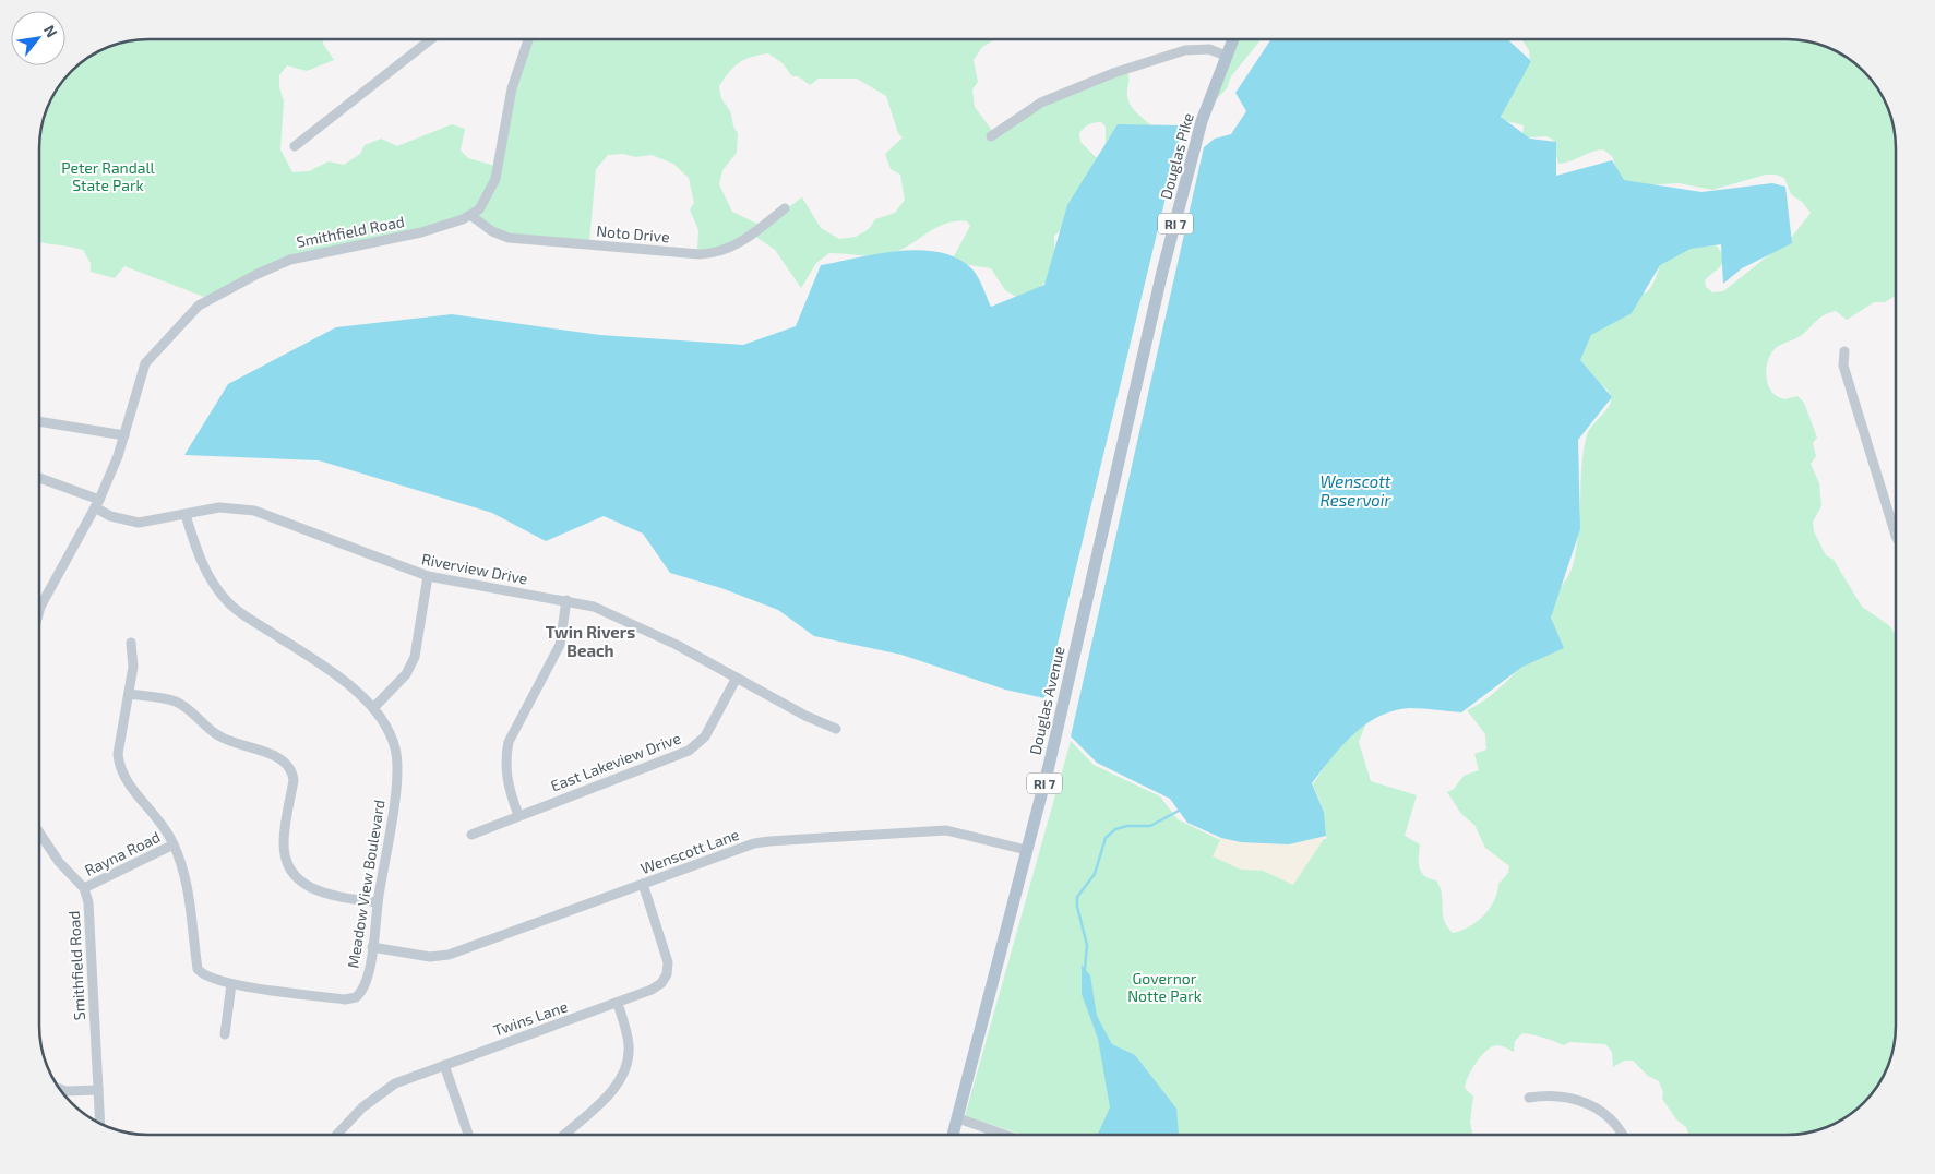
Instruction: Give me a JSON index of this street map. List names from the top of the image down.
{
  "streets": {
    "main road": ["Douglas Pike", "RI 7", "Douglas Avenue"],
    "street": [
      "Smithfield Road",
      "Noto Drive",
      "Riverview Drive",
      "East Lakeview Drive",
      "Wenscott Lane",
      "Rayna Road",
      "Meadow View Boulevard",
      "Twins Lane"
    ]
  },
  "crossings": [
    ["Douglas Pike", "Douglas Avenue"],
    ["Smithfield Road", "Noto Drive"],
    ["Smithfield Road", "Riverview Drive"],
    ["Smithfield Road", "Rayna Road"],
    ["Riverview Drive", "East Lakeview Drive"],
    ["Riverview Drive", "Meadow View Boulevard"],
    ["Douglas Avenue", "Wenscott Lane"],
    ["Wenscott Lane", "Meadow View Boulevard"],
    ["Wenscott Lane", "Twins Lane"],
    ["Rayna Road", "Meadow View Boulevard"]
  ],
  "districts": ["Twin Rivers Beach"],
  "water": ["Wenscott Reservoir"],
  "parks": ["Peter Randall State Park", "Governor Notte Park"],
  "north": "top right"
}
